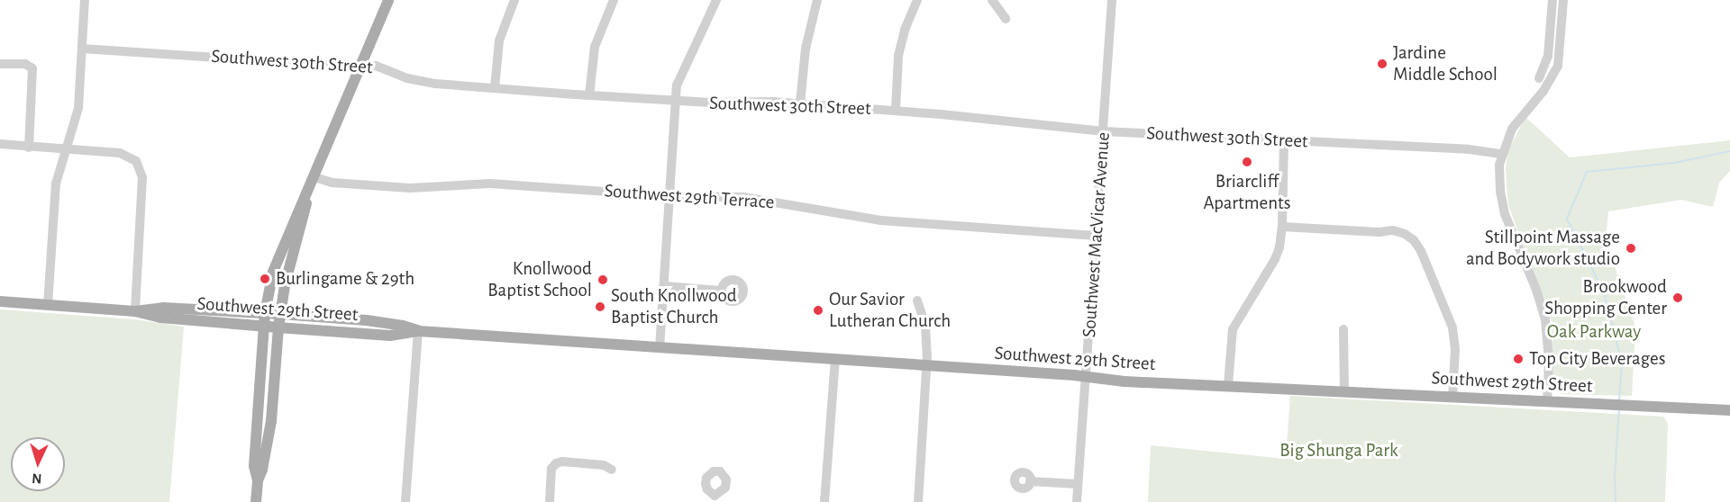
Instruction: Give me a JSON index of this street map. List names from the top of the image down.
{
  "streets": {
    "main road": ["Southwest 29th Street"],
    "street": ["Southwest 30th Street", "Southwest 29th Terrace", "Southwest MacVicar Avenue"]
  },
  "crossings": [
    ["Southwest 30th Street", "Southwest MacVicar Avenue"],
    ["Southwest 29th Terrace", "Southwest MacVicar Avenue"],
    ["Southwest MacVicar Avenue", "Southwest 29th Street"]
  ],
  "parks": ["Oak Parkway", "Big Shunga Park"],
  "places": [
    "Jardine Middle School",
    "Briarcliff Apartments",
    "Stillpoint Massage and Bodywork studio",
    "Burlingame & 29th",
    "Knollwood Baptist School",
    "Brookwood Shopping Center",
    "South Knollwood Baptist Church",
    "Our Savior Lutheran Church",
    "Top City Beverages"
  ],
  "north": "bottom"
}
